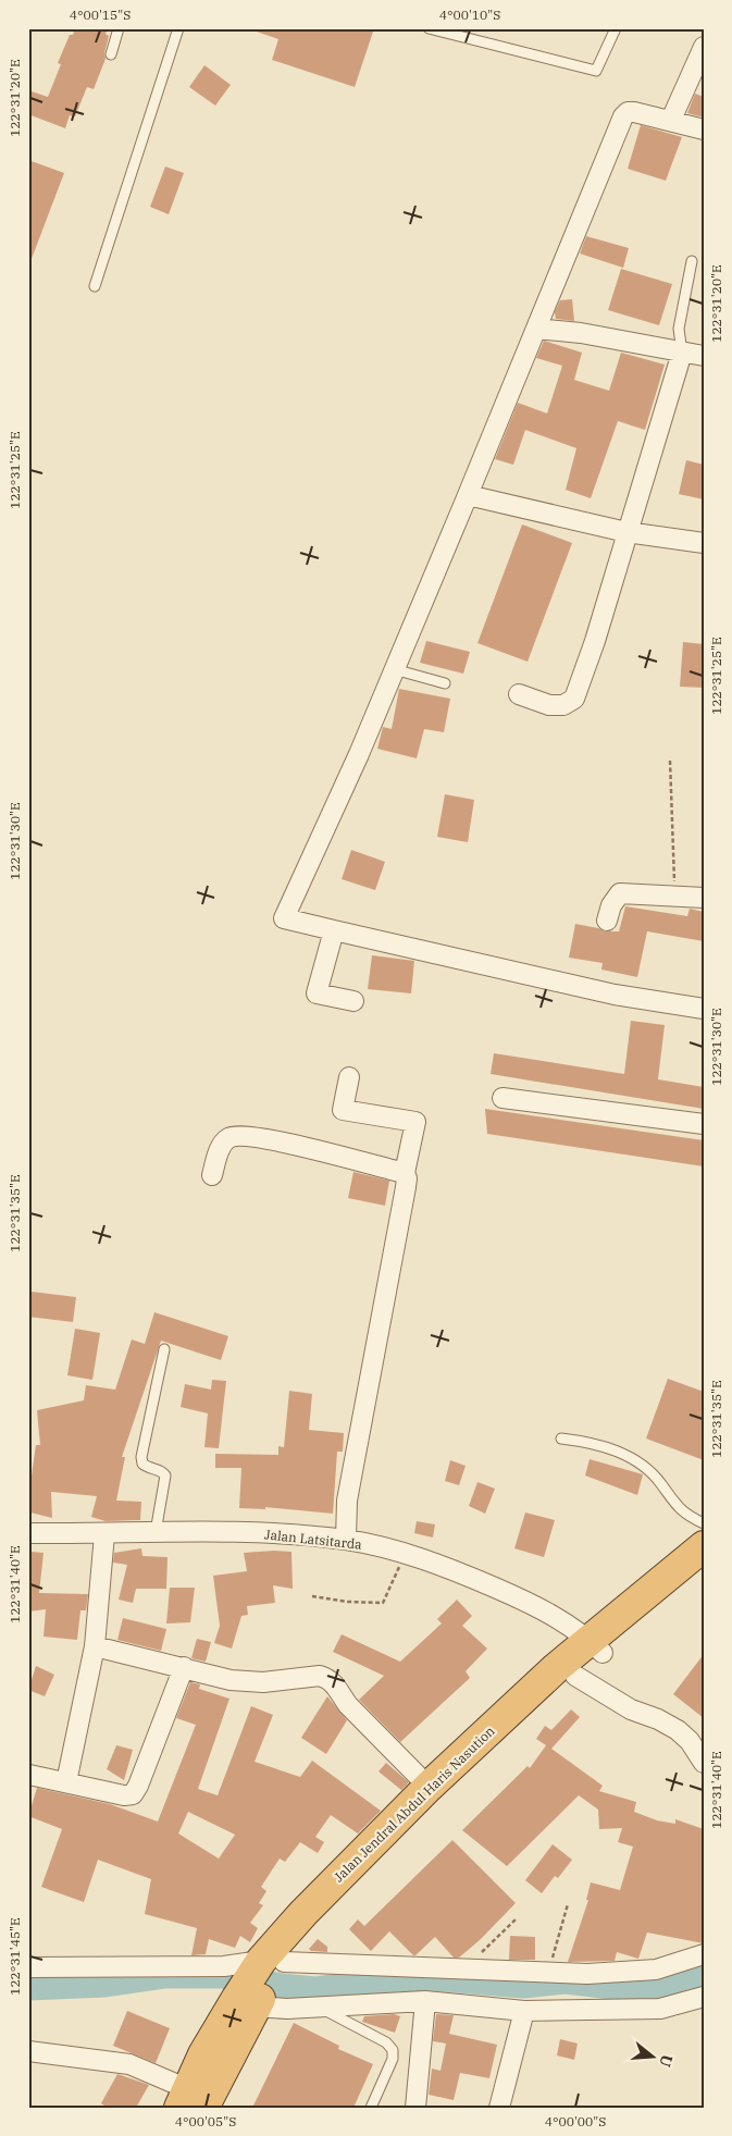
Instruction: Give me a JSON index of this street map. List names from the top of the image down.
{
  "streets": {
    "highway": ["Jalan Jendral Abdul Haris Nasution"],
    "street": ["Jalan Latsitarda"]
  },
  "crossings": [
    ["Jalan Latsitarda", "Jalan Jendral Abdul Haris Nasution"]
  ],
  "north": "right",
  "coordinates": [
    "4°00'15\"S",
    "4°00'10\"S",
    "122°31'20\"E",
    "122°31'25\"E",
    "122°31'30\"E",
    "122°31'35\"E",
    "122°31'40\"E",
    "122°31'45\"E",
    "4°00'05\"S",
    "4°00'00\"S"
  ]
}
